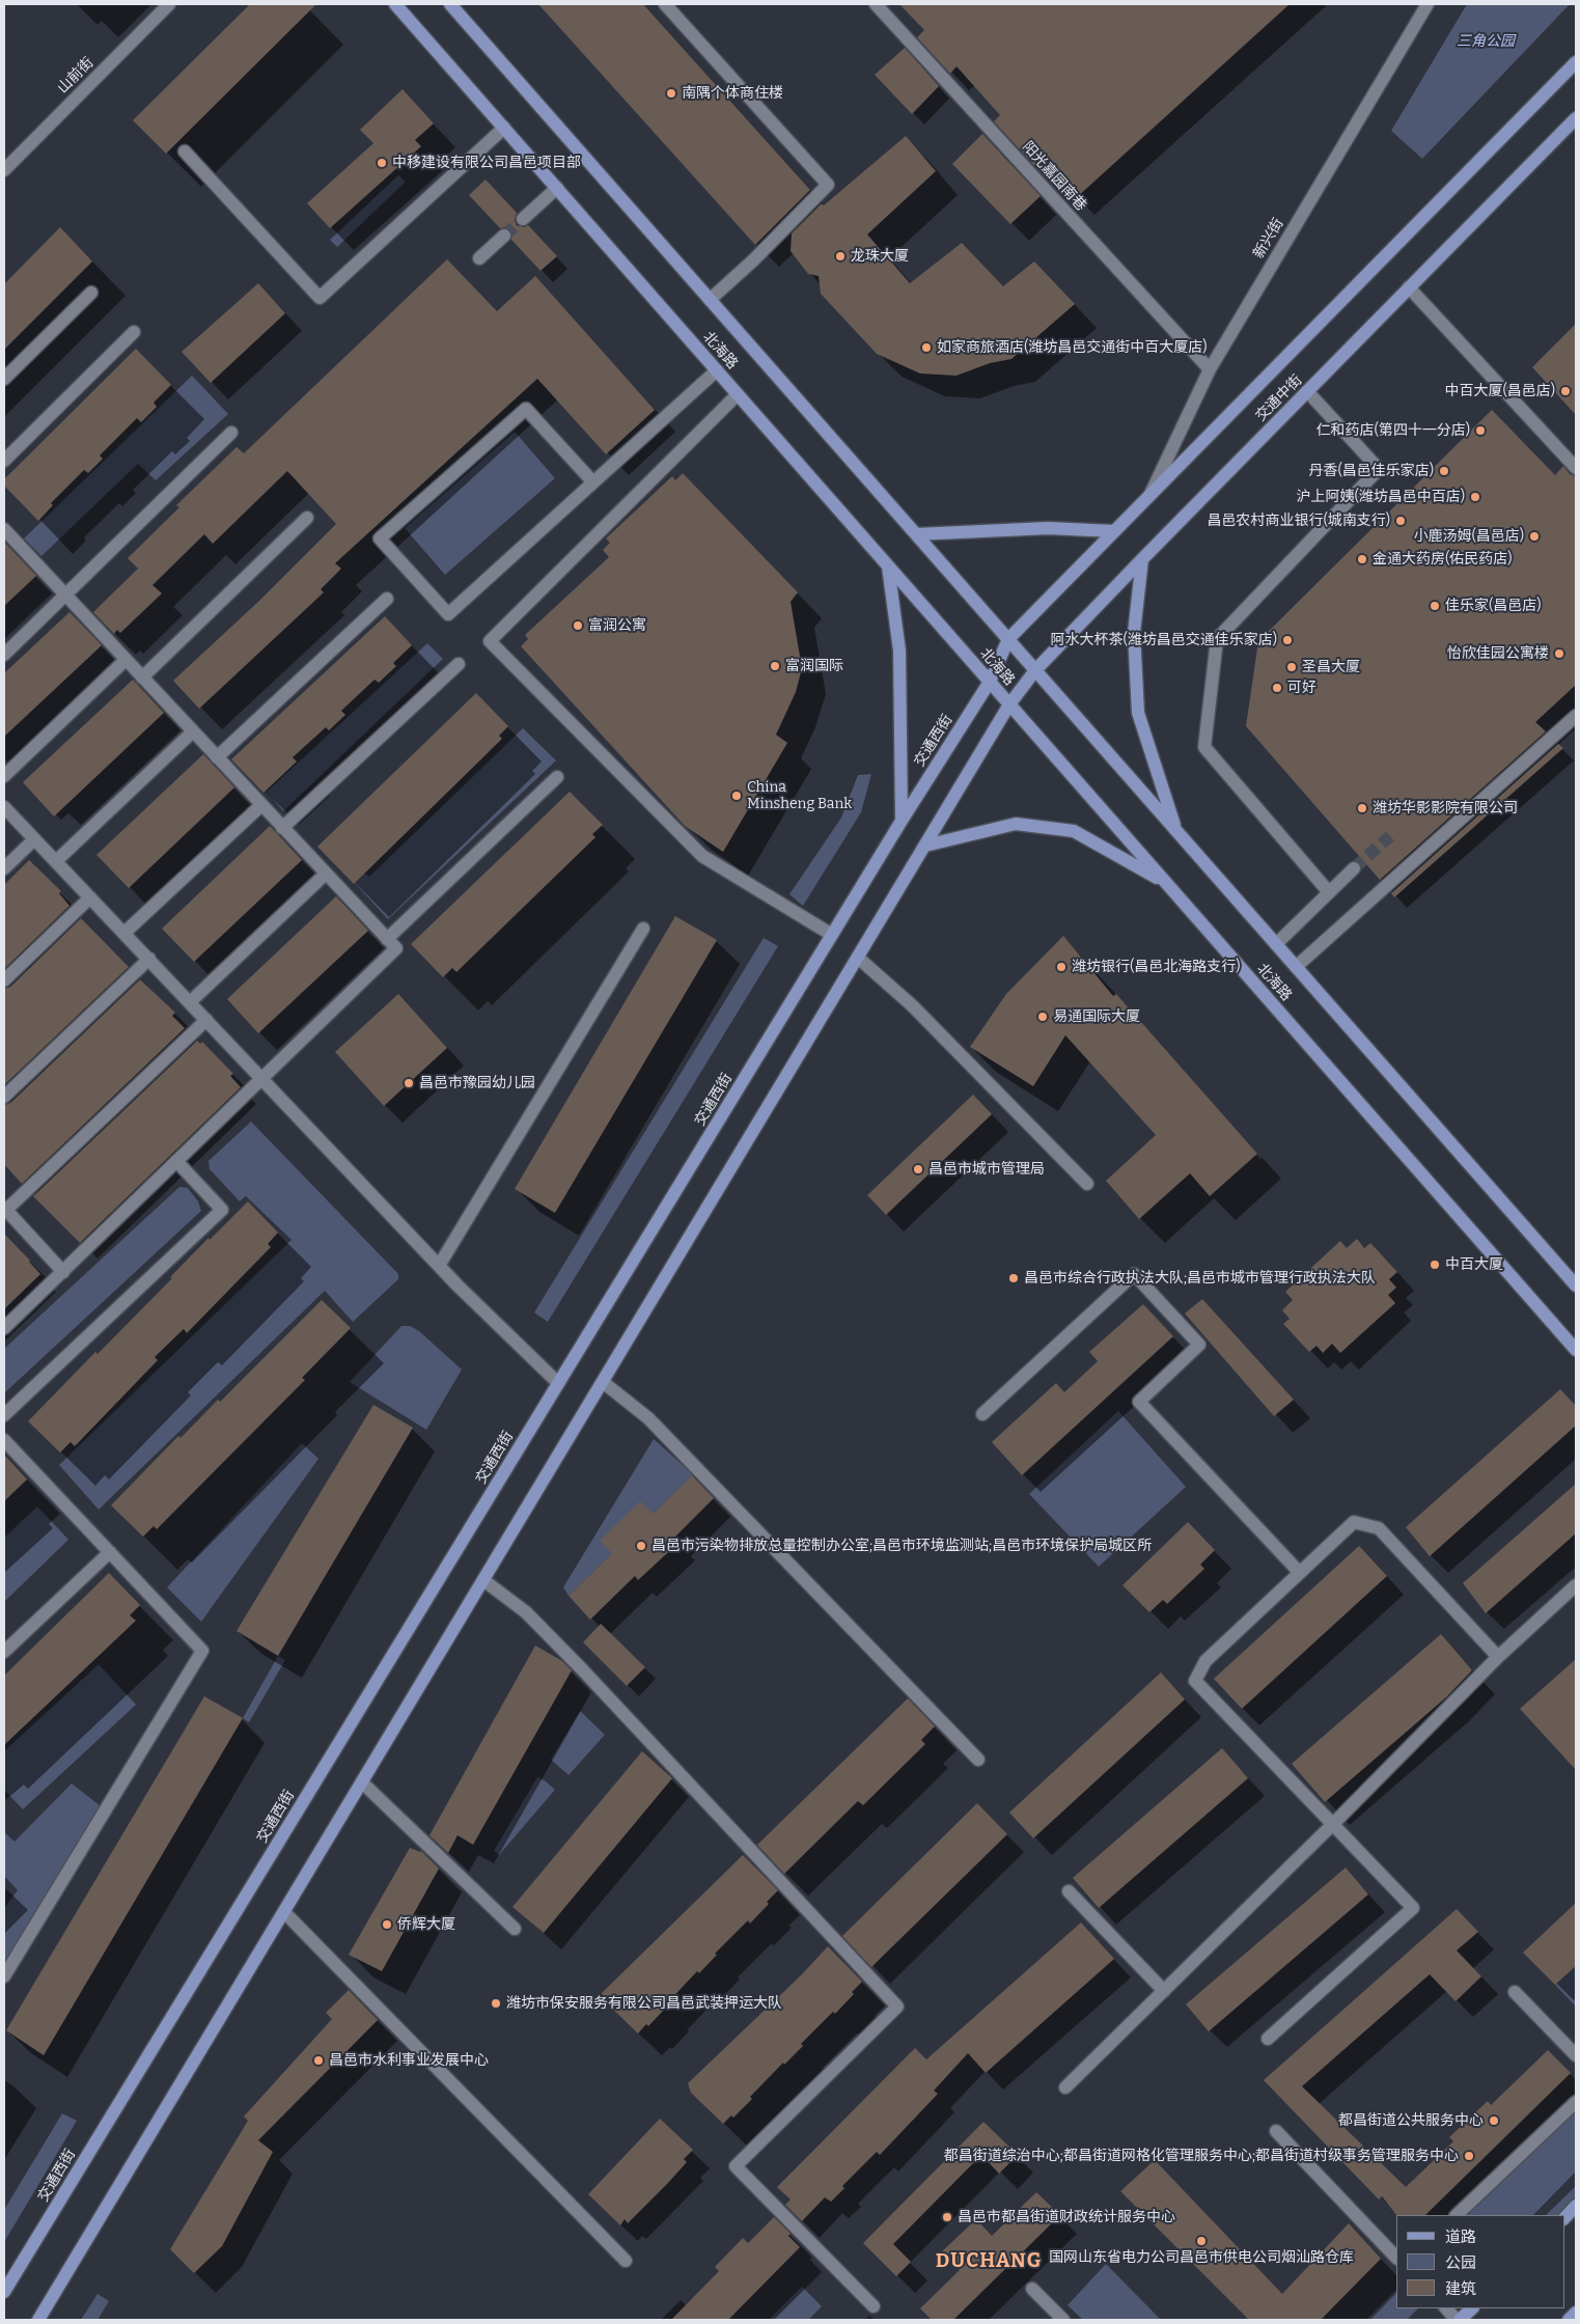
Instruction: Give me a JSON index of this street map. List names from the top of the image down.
{
  "streets": {
    "main road": ["北海路", "交通中街", "交通西街"],
    "street": ["山前街", "阳光嘉园南巷", "新兴街"]
  },
  "crossings": [
    ["阳光嘉园南巷", "新兴街"],
    ["新兴街", "交通中街"],
    ["北海路", "交通中街"],
    ["北海路", "交通西街"],
    ["交通中街", "交通西街"]
  ],
  "districts": ["DUCHANG"],
  "parks": ["三角公园"],
  "places": [
    "南隅个体商住楼",
    "中移建设有限公司昌邑项目部",
    "龙珠大厦",
    "如家商旅酒店(潍坊昌邑交通街中百大厦店)",
    "中百大厦(昌邑店)",
    "仁和药店(第四十一分店)",
    "丹香(昌邑佳乐家店)",
    "沪上阿姨(潍坊昌邑中百店)",
    "昌邑农村商业银行(城南支行)",
    "小鹿汤姆(昌邑店)",
    "金通大药房(佑民药店)",
    "佳乐家(昌邑店)",
    "富润公寓",
    "阿水大杯茶(潍坊昌邑交通佳乐家店)",
    "怡欣佳园公寓楼",
    "富润国际",
    "圣昌大厦",
    "可好",
    "China Minsheng Bank",
    "潍坊华影影院有限公司",
    "潍坊银行(昌邑北海路支行)",
    "易通国际大厦",
    "昌邑市豫园幼儿园",
    "昌邑市城市管理局",
    "中百大厦",
    "昌邑市综合行政执法大队;昌邑市城市管理行政执法大队",
    "昌邑市污染物排放总量控制办公室;昌邑市环境监测站;昌邑市环境保护局城区所",
    "侨辉大厦",
    "潍坊市保安服务有限公司昌邑武装押运大队",
    "昌邑市水利事业发展中心",
    "都昌街道公共服务中心",
    "都昌街道综治中心;都昌街道网格化管理服务中心;都昌街道村级事务管理服务中心",
    "昌邑市都昌街道财政统计服务中心",
    "国网山东省电力公司昌邑市供电公司烟汕路仓库"
  ],
  "legend": ["道路", "公园", "建筑"]
}
